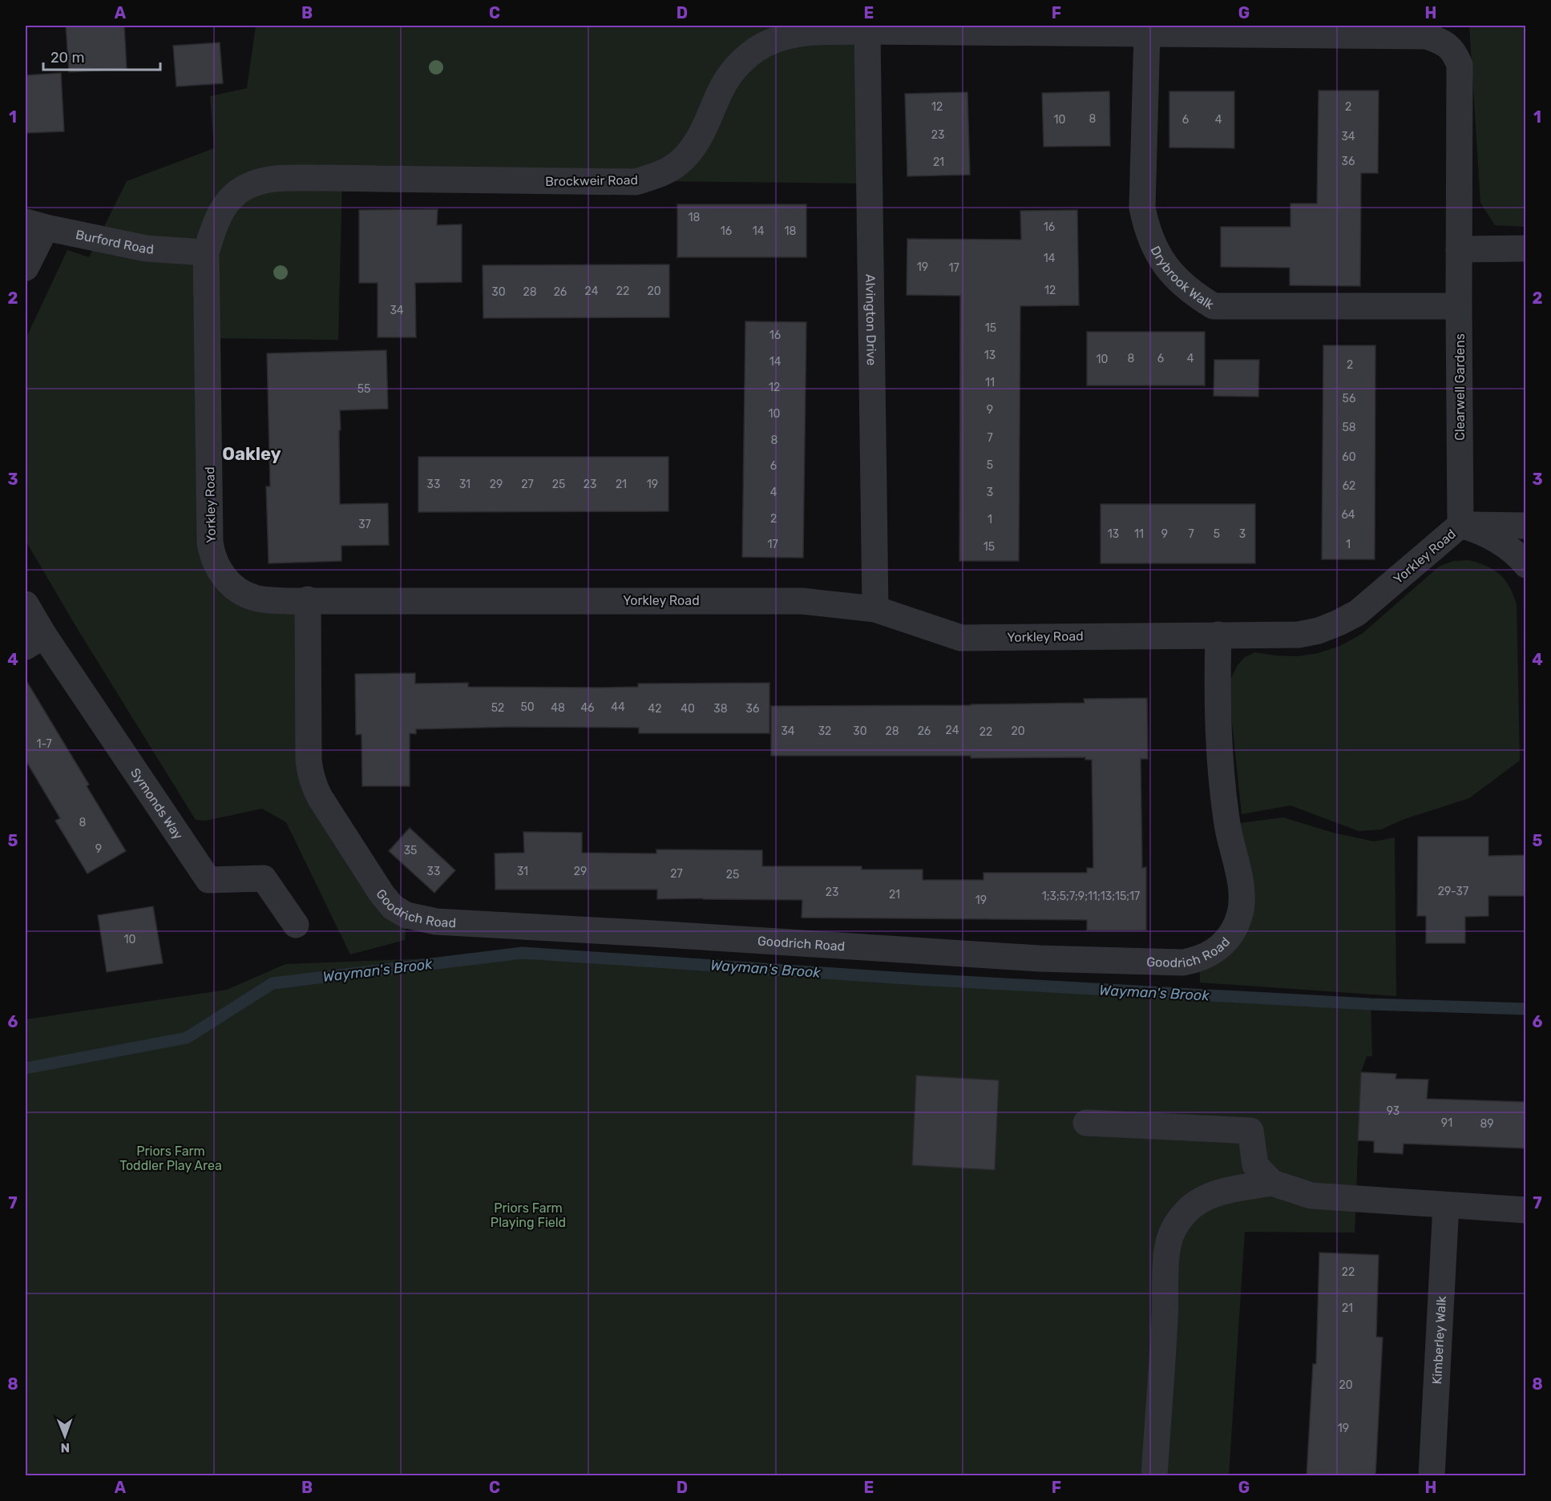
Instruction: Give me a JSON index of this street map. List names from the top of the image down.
{
  "streets": {
    "street": [
      "Brockweir Road",
      "Burford Road",
      "Drybrook Walk",
      "Alvington Drive",
      "Clearwell Gardens",
      "Yorkley Road",
      "Symonds Way",
      "Goodrich Road",
      "Kimberley Walk"
    ]
  },
  "crossings": [
    ["Brockweir Road", "Drybrook Walk"],
    ["Brockweir Road", "Alvington Drive"],
    ["Brockweir Road", "Clearwell Gardens"],
    ["Brockweir Road", "Yorkley Road"],
    ["Burford Road", "Yorkley Road"],
    ["Drybrook Walk", "Clearwell Gardens"],
    ["Alvington Drive", "Yorkley Road"],
    ["Clearwell Gardens", "Yorkley Road"],
    ["Yorkley Road", "Goodrich Road"]
  ],
  "districts": ["Oakley"],
  "water": ["Wayman's Brook"],
  "parks": ["Priors Farm Toddler Play Area", "Priors Farm Playing Field"],
  "house_numbers": [
    "12",
    "2",
    "8",
    "10",
    "6",
    "4",
    "23",
    "34",
    "36",
    "21",
    "18",
    "16",
    "16",
    "14",
    "18",
    "14",
    "19",
    "17",
    "12",
    "24",
    "22",
    "20",
    "30",
    "28",
    "26",
    "34",
    "15",
    "16",
    "13",
    "8",
    "6",
    "4",
    "10",
    "14",
    "2",
    "11",
    "12",
    "55",
    "56",
    "9",
    "10",
    "58",
    "7",
    "8",
    "60",
    "5",
    "6",
    "33",
    "31",
    "29",
    "27",
    "25",
    "23",
    "21",
    "19",
    "62",
    "4",
    "3",
    "64",
    "2",
    "1",
    "37",
    "13",
    "11",
    "9",
    "7",
    "5",
    "3",
    "17",
    "1",
    "15",
    "50",
    "44",
    "52",
    "48",
    "46",
    "42",
    "40",
    "38",
    "36",
    "24",
    "34",
    "32",
    "30",
    "28",
    "26",
    "20",
    "22",
    "1-7",
    "8",
    "9",
    "35",
    "33",
    "31",
    "29",
    "27",
    "25",
    "29-37",
    "23",
    "21",
    "1;3;5;7;9;11;13;15;17",
    "19",
    "10",
    "93",
    "91",
    "89",
    "22",
    "21",
    "20",
    "19"
  ],
  "scale_bar": "20 m",
  "north": "bottom",
  "grid": {
    "columns": [
      "A",
      "B",
      "C",
      "D",
      "E",
      "F",
      "G",
      "H"
    ],
    "rows": [
      "1",
      "2",
      "3",
      "4",
      "5",
      "6",
      "7",
      "8"
    ]
  }
}
